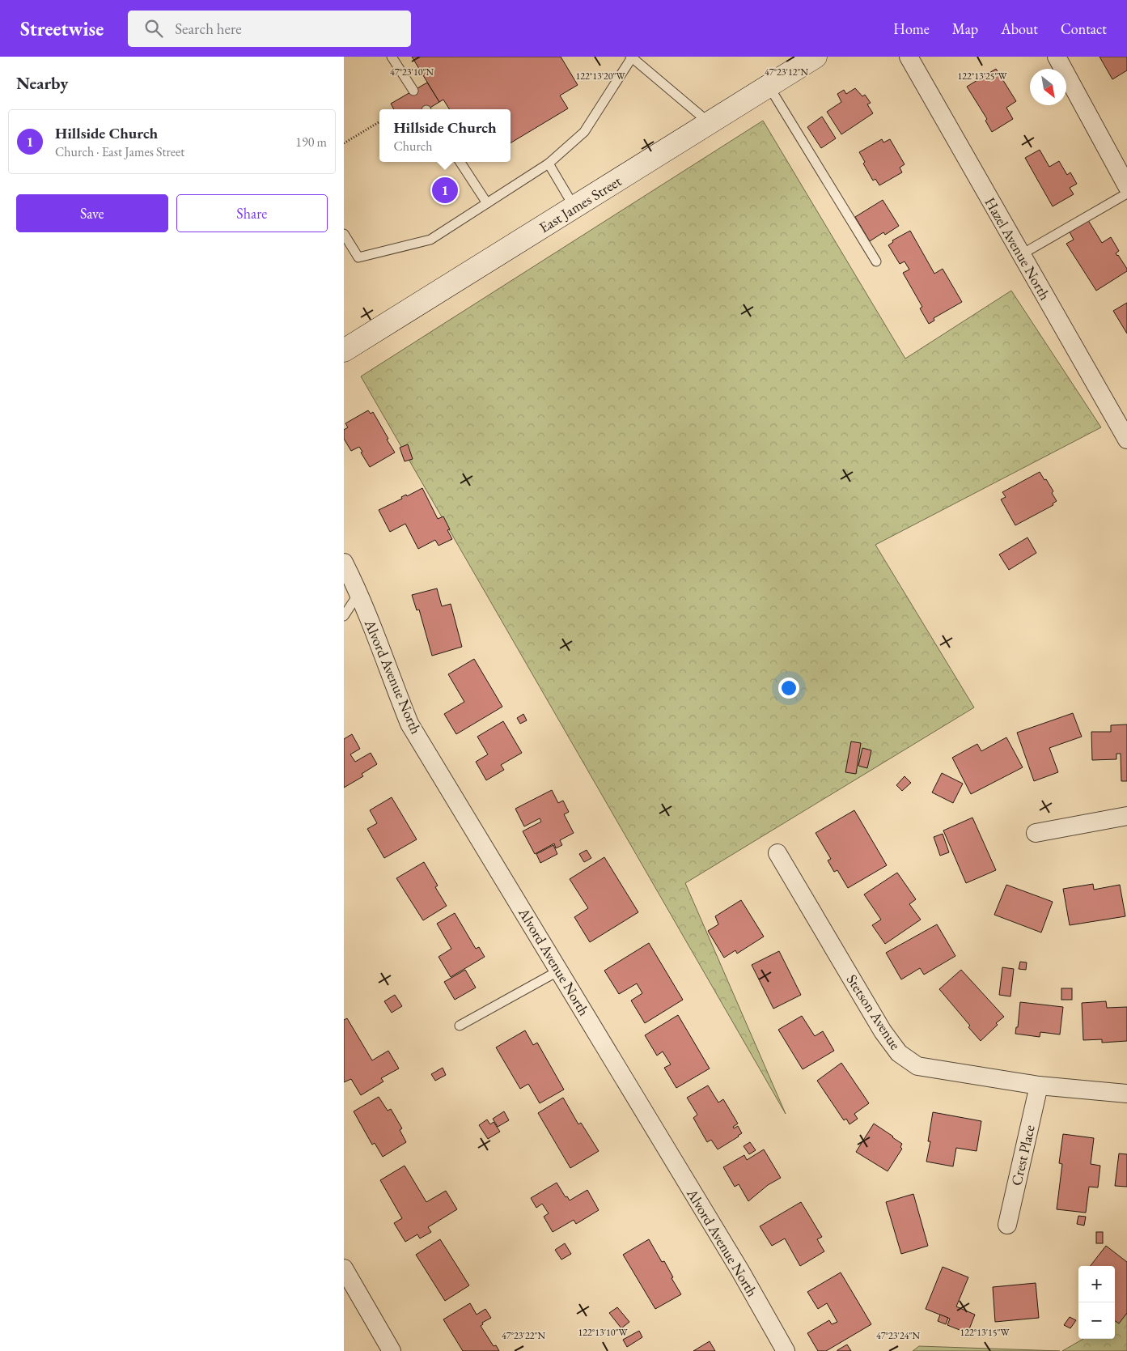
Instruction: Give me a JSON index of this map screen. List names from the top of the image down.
{
  "streets": {
    "main road": ["East James Street"],
    "street": [
      "Hazel Avenue North",
      "Alvord Avenue North",
      "Stetson Avenue",
      "Crest Place"
    ]
  },
  "crossings": [
    ["Stetson Avenue", "Crest Place"]
  ],
  "north": "bottom right",
  "page": {
    "header": "Streetwise",
    "search": "Search here",
    "nav": [
      "Home",
      "Map",
      "About",
      "Contact"
    ],
    "heading": "Nearby",
    "list": [
      {
        "mark": "1",
        "name": "Hillside Church",
        "note": "Church · East James Street",
        "value": "190 m"
      }
    ],
    "popup": ["Hillside Church", "Church"],
    "pins": "1",
    "buttons": ["Save", "Share"],
    "map_buttons": ["+", "−"]
  },
  "coordinates": [
    "47°23'10\"N",
    "47°23'12\"N",
    "122°13'20\"W",
    "122°13'25\"W",
    "122°13'10\"W",
    "122°13'15\"W",
    "47°23'22\"N",
    "47°23'24\"N"
  ]
}
